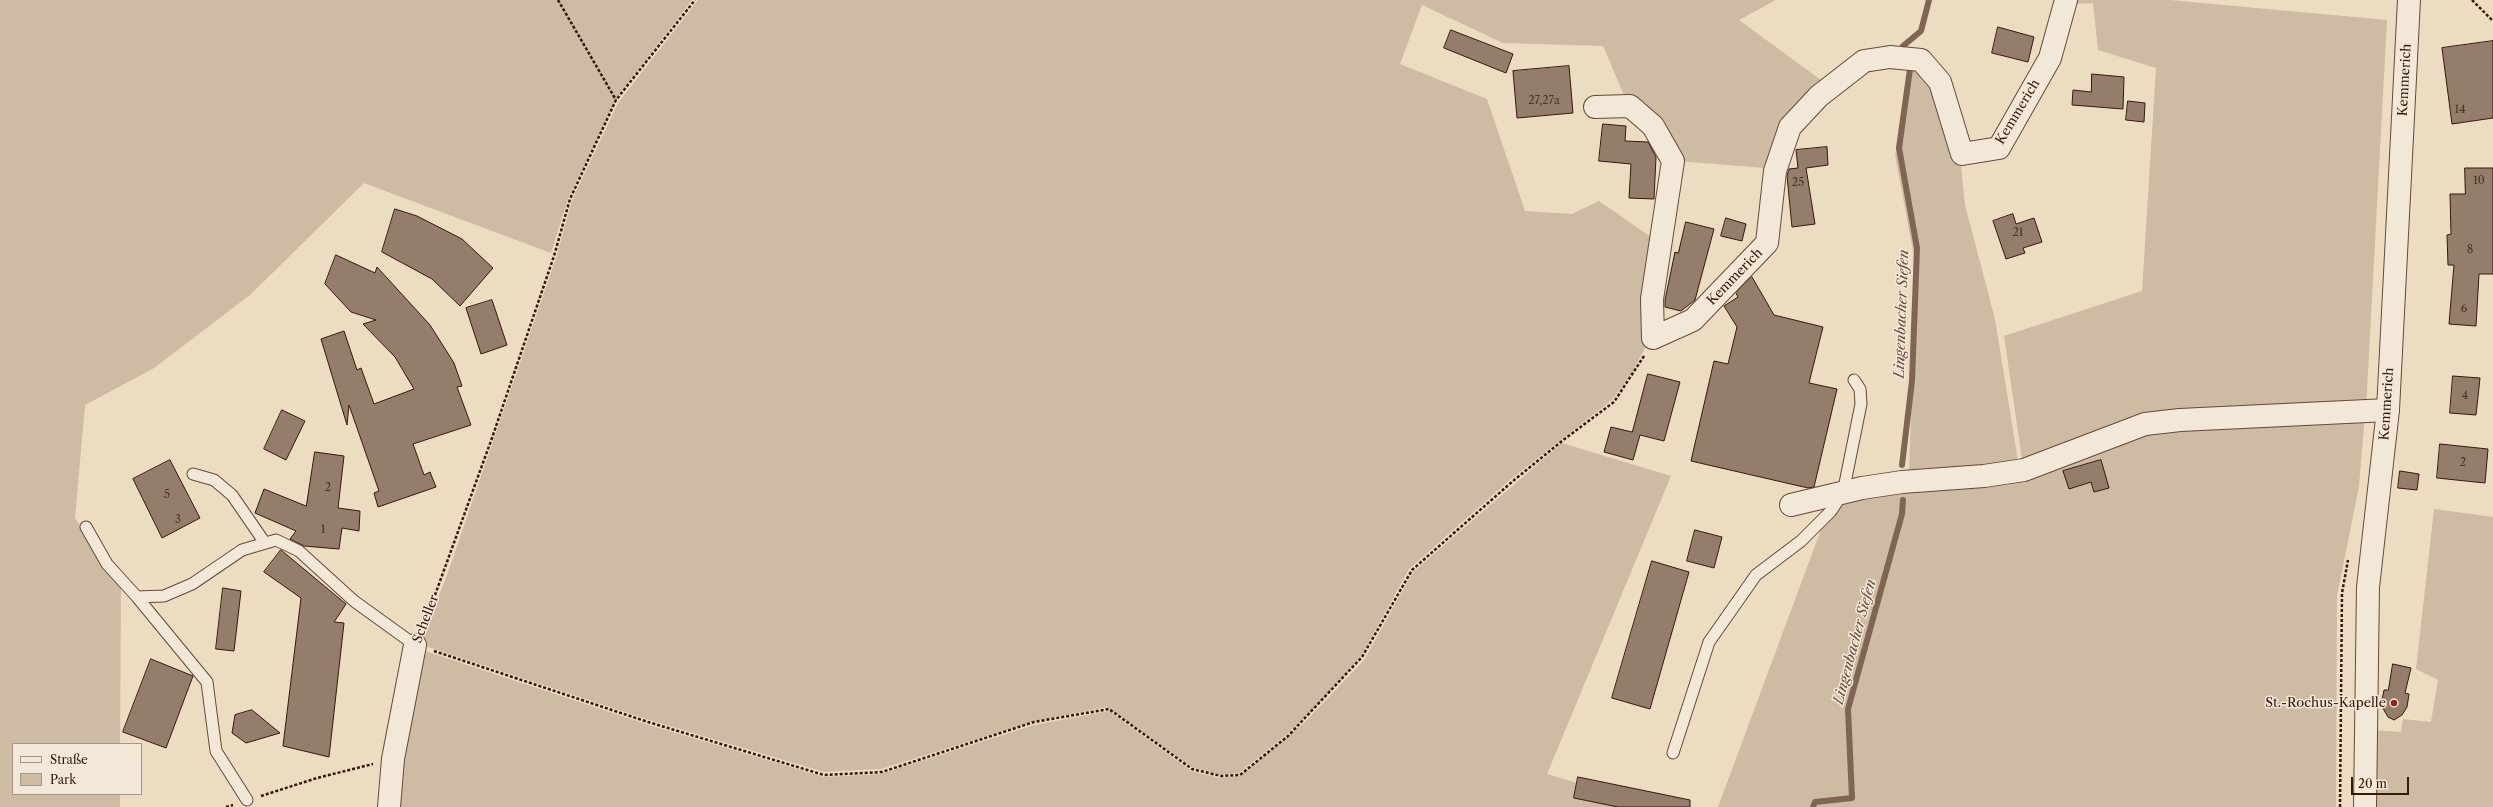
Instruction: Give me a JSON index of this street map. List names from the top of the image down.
{
  "streets": {
    "street": ["Kemmerich", "Scheller"]
  },
  "water": ["Lingenbacher Siefen"],
  "places": ["St.-Rochus-Kapelle"],
  "house_numbers": [
    "27,27a",
    "14",
    "10",
    "25",
    "21",
    "8",
    "6",
    "4",
    "2",
    "2",
    "5",
    "3",
    "1"
  ],
  "legend": ["Straße", "Park"],
  "scale_bar": "20 m"
}
